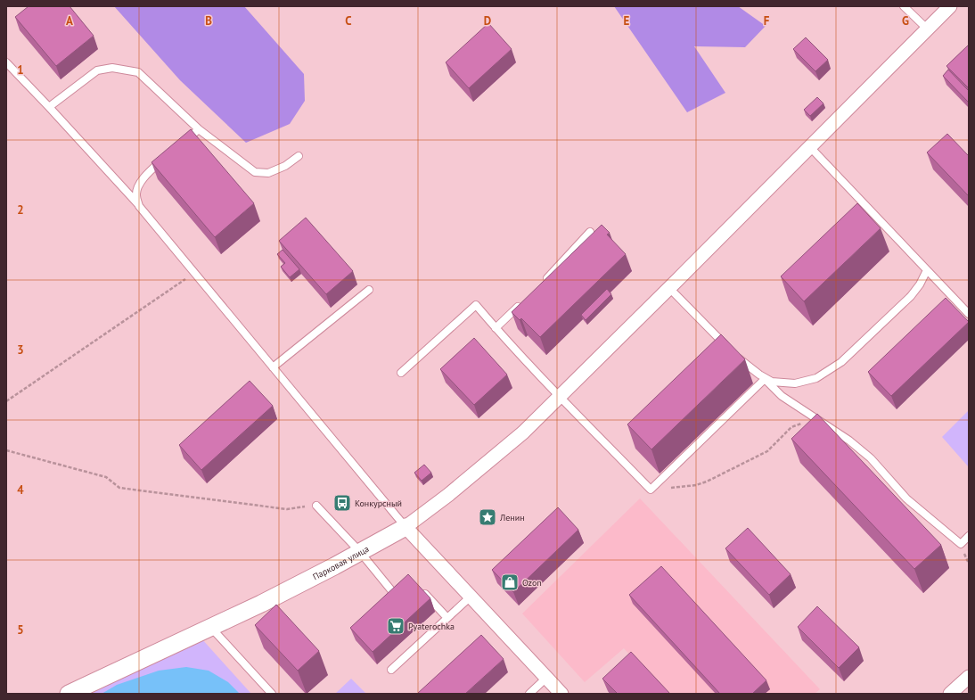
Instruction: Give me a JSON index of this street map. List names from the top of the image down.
{
  "streets": {
    "street": ["Парковая улица"]
  },
  "places": {
    "bus stop": ["Конкурсный"],
    "place": ["Ленин"],
    "shop": ["Ozon"],
    "supermarket": ["Pyaterochka"]
  },
  "grid": {
    "columns": [
      "A",
      "B",
      "C",
      "D",
      "E",
      "F",
      "G"
    ],
    "rows": [
      "1",
      "2",
      "3",
      "4",
      "5"
    ]
  }
}
